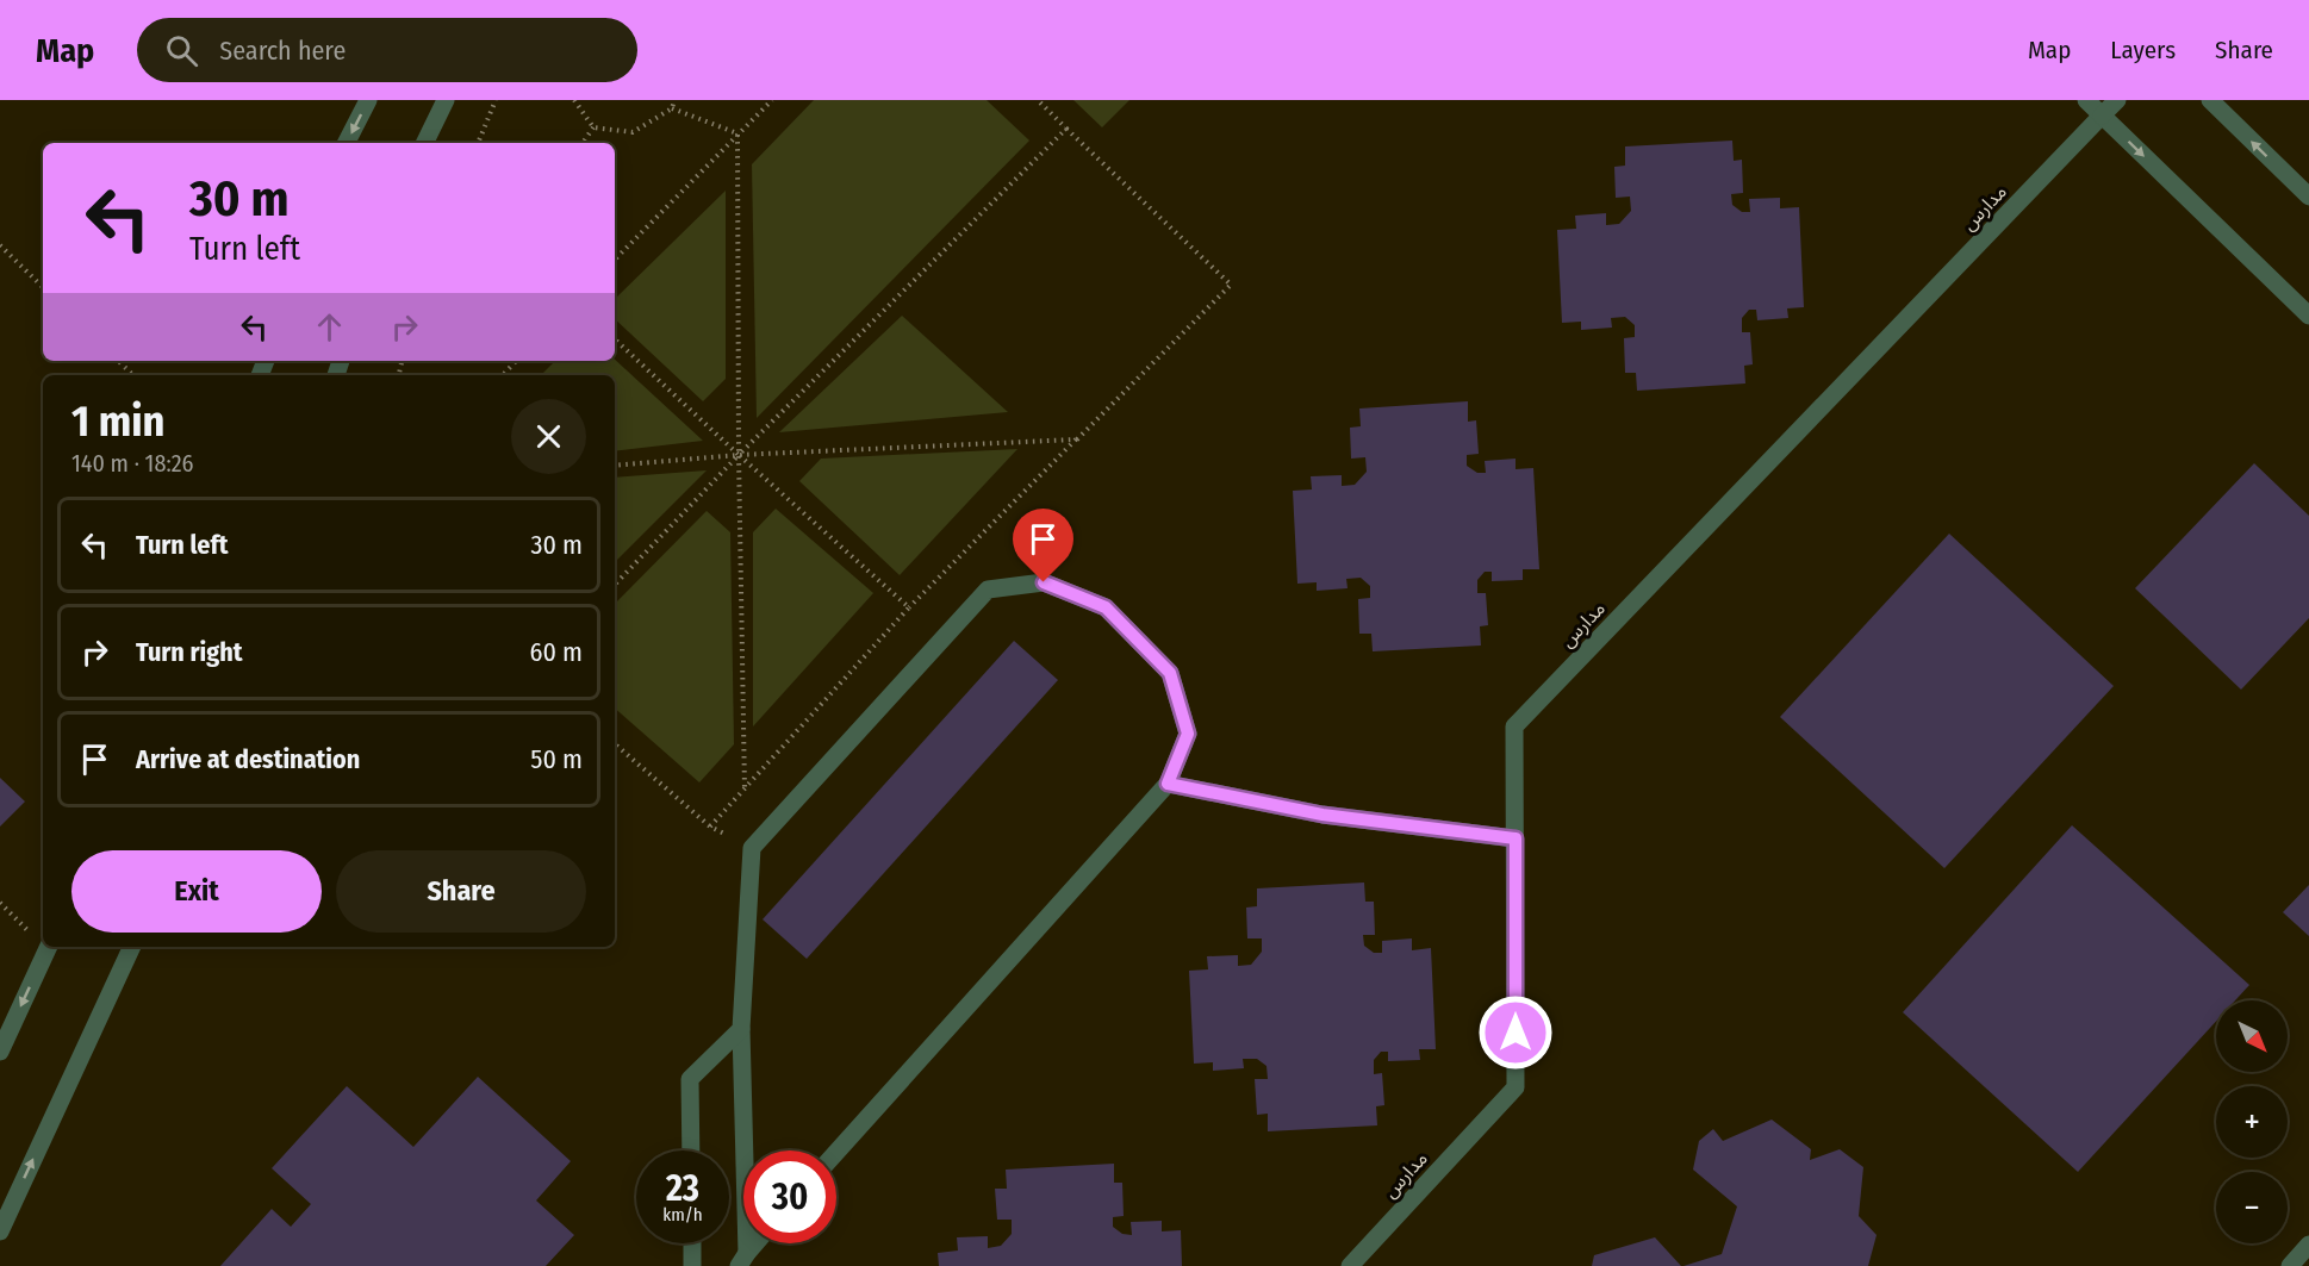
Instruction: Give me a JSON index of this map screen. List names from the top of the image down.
{
  "streets": {
    "street": ["مدارس"]
  },
  "north": "bottom right",
  "page": {
    "header": "Map",
    "search": "Search here",
    "nav": ["Map", "Layers", "Share"],
    "turn": ["30 m", "Turn left"],
    "heading": ["1 min", "140 m · 18:26"],
    "list": [
      {
        "name": "Turn left",
        "value": "30 m"
      },
      {
        "name": "Turn right",
        "value": "60 m"
      },
      {
        "name": "Arrive at destination",
        "value": "50 m"
      }
    ],
    "buttons": ["Exit", "Share"],
    "map_buttons": ["+", "−"],
    "speed": "23 km/h",
    "limit": "30"
  }
}
